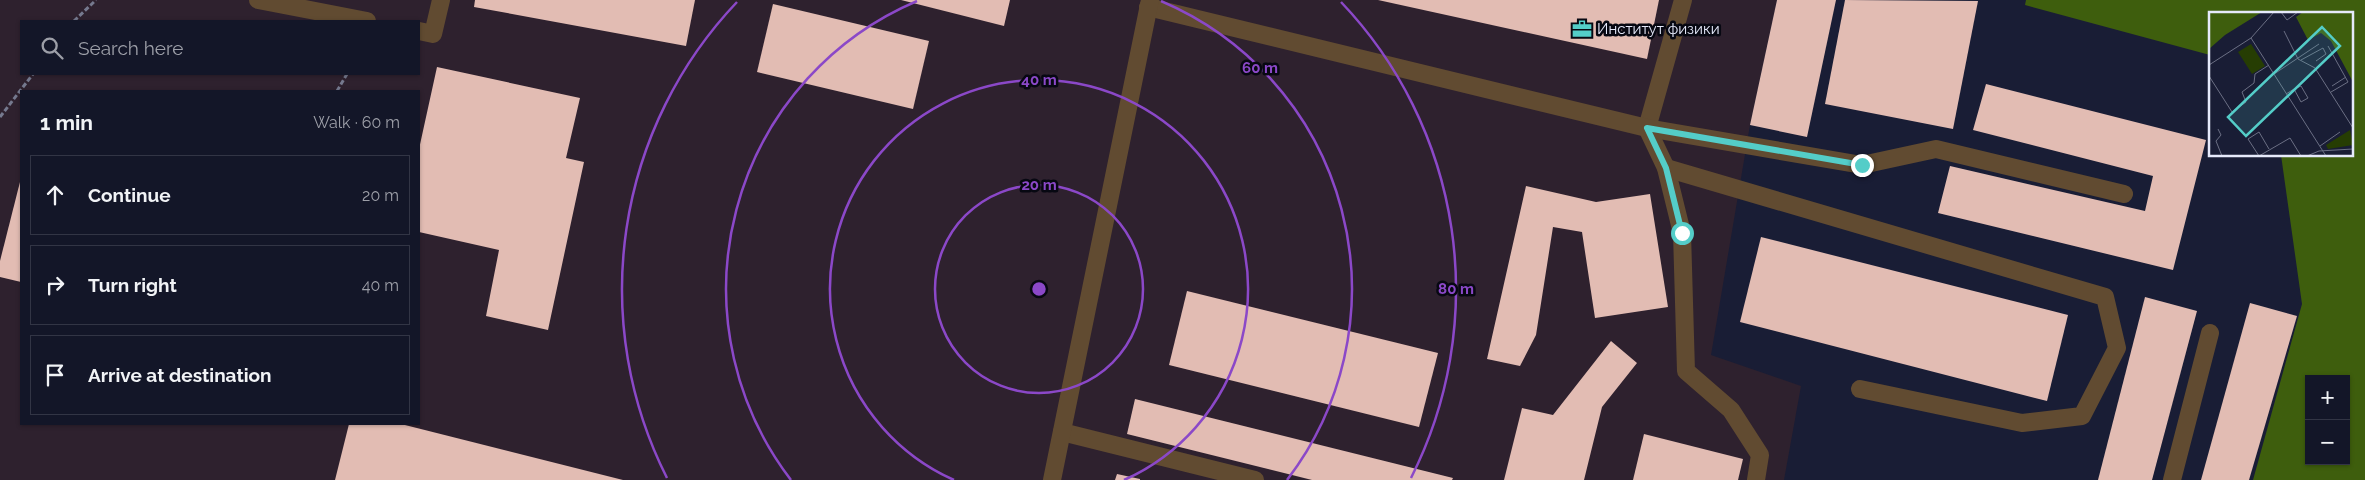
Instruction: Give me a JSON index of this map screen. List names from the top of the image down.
{
  "places": {
    "office": ["Институт физики"]
  },
  "page": {
    "search": "Search here",
    "heading": ["1 min", "Walk · 60 m"],
    "list": [
      ["Continue", "20 m"],
      ["Turn right", "40 m"],
      "Arrive at destination"
    ],
    "map_buttons": ["+", "−"]
  },
  "rings": [
    "60 m",
    "40 m",
    "20 m",
    "80 m"
  ]
}
